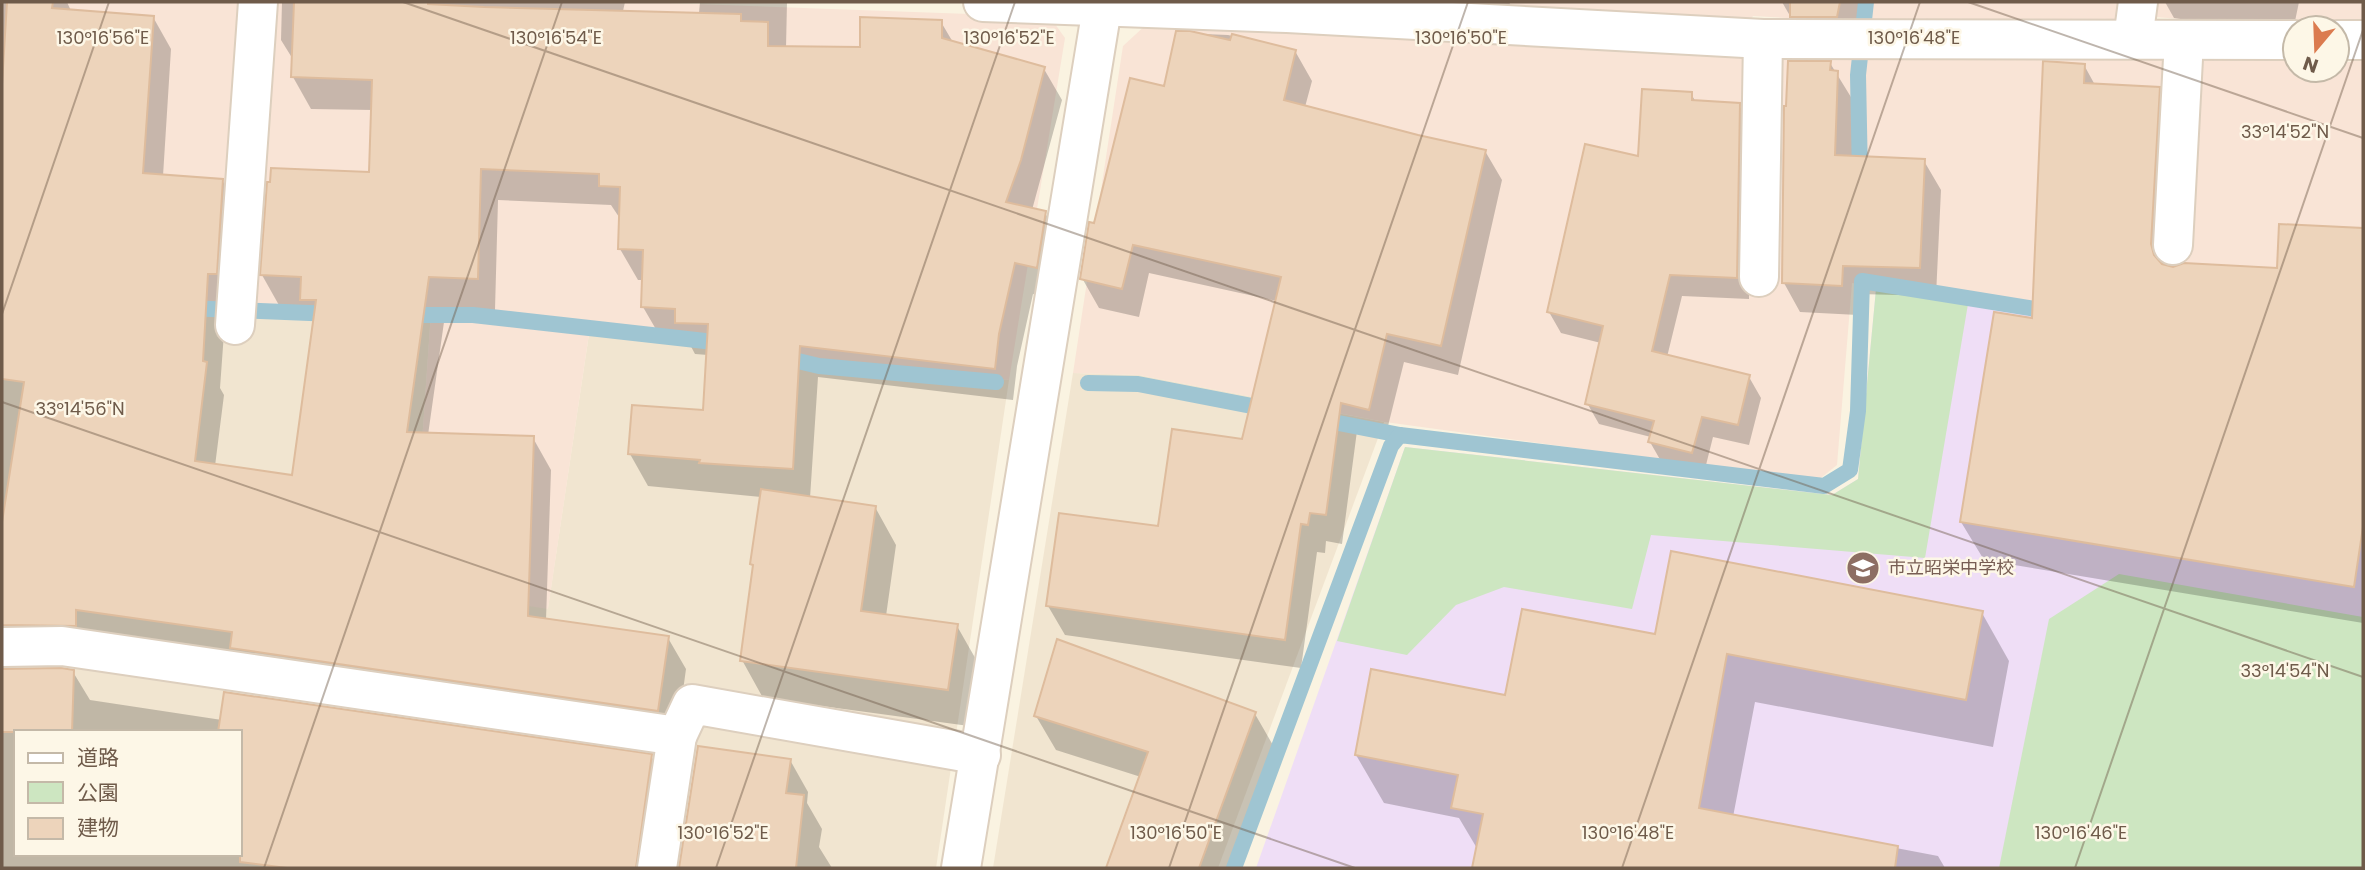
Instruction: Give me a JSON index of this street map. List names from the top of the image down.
{
  "places": {
    "school or university": ["市立昭栄中学校"]
  },
  "legend": ["道路", "公園", "建物"],
  "north": "bottom",
  "coordinates": [
    "130°16'56\"E",
    "130°16'54\"E",
    "130°16'52\"E",
    "130°16'50\"E",
    "130°16'48\"E",
    "33°14'52\"N",
    "33°14'56\"N",
    "33°14'54\"N",
    "130°16'46\"E"
  ]
}
